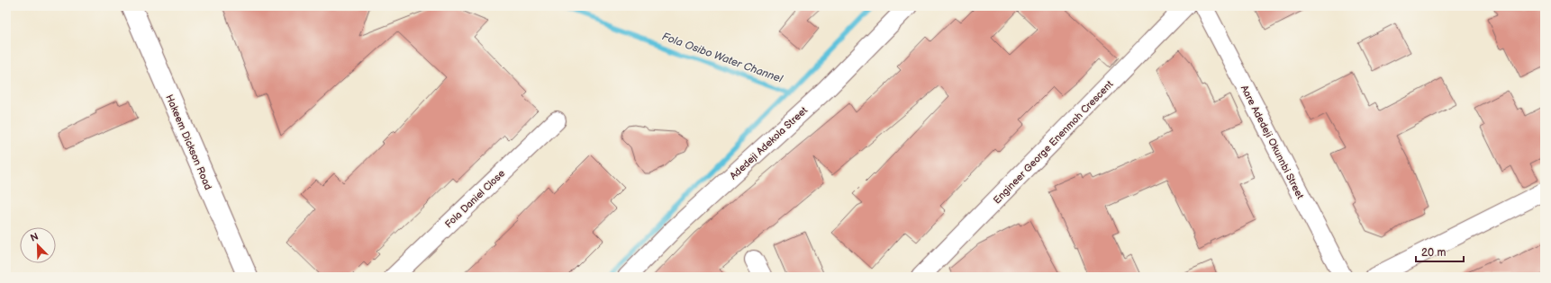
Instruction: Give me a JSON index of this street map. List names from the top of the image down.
{
  "streets": {
    "street": [
      "Hakeem Dickson Road",
      "Engineer George Enenmoh Crescent",
      "Aare Adedeji Okunnbi Street",
      "Adedeji Adekola Street",
      "Fola Daniel Close"
    ]
  },
  "water": ["Fola Osibo Water Channel"],
  "scale_bar": "20 m",
  "north": "top left"
}
